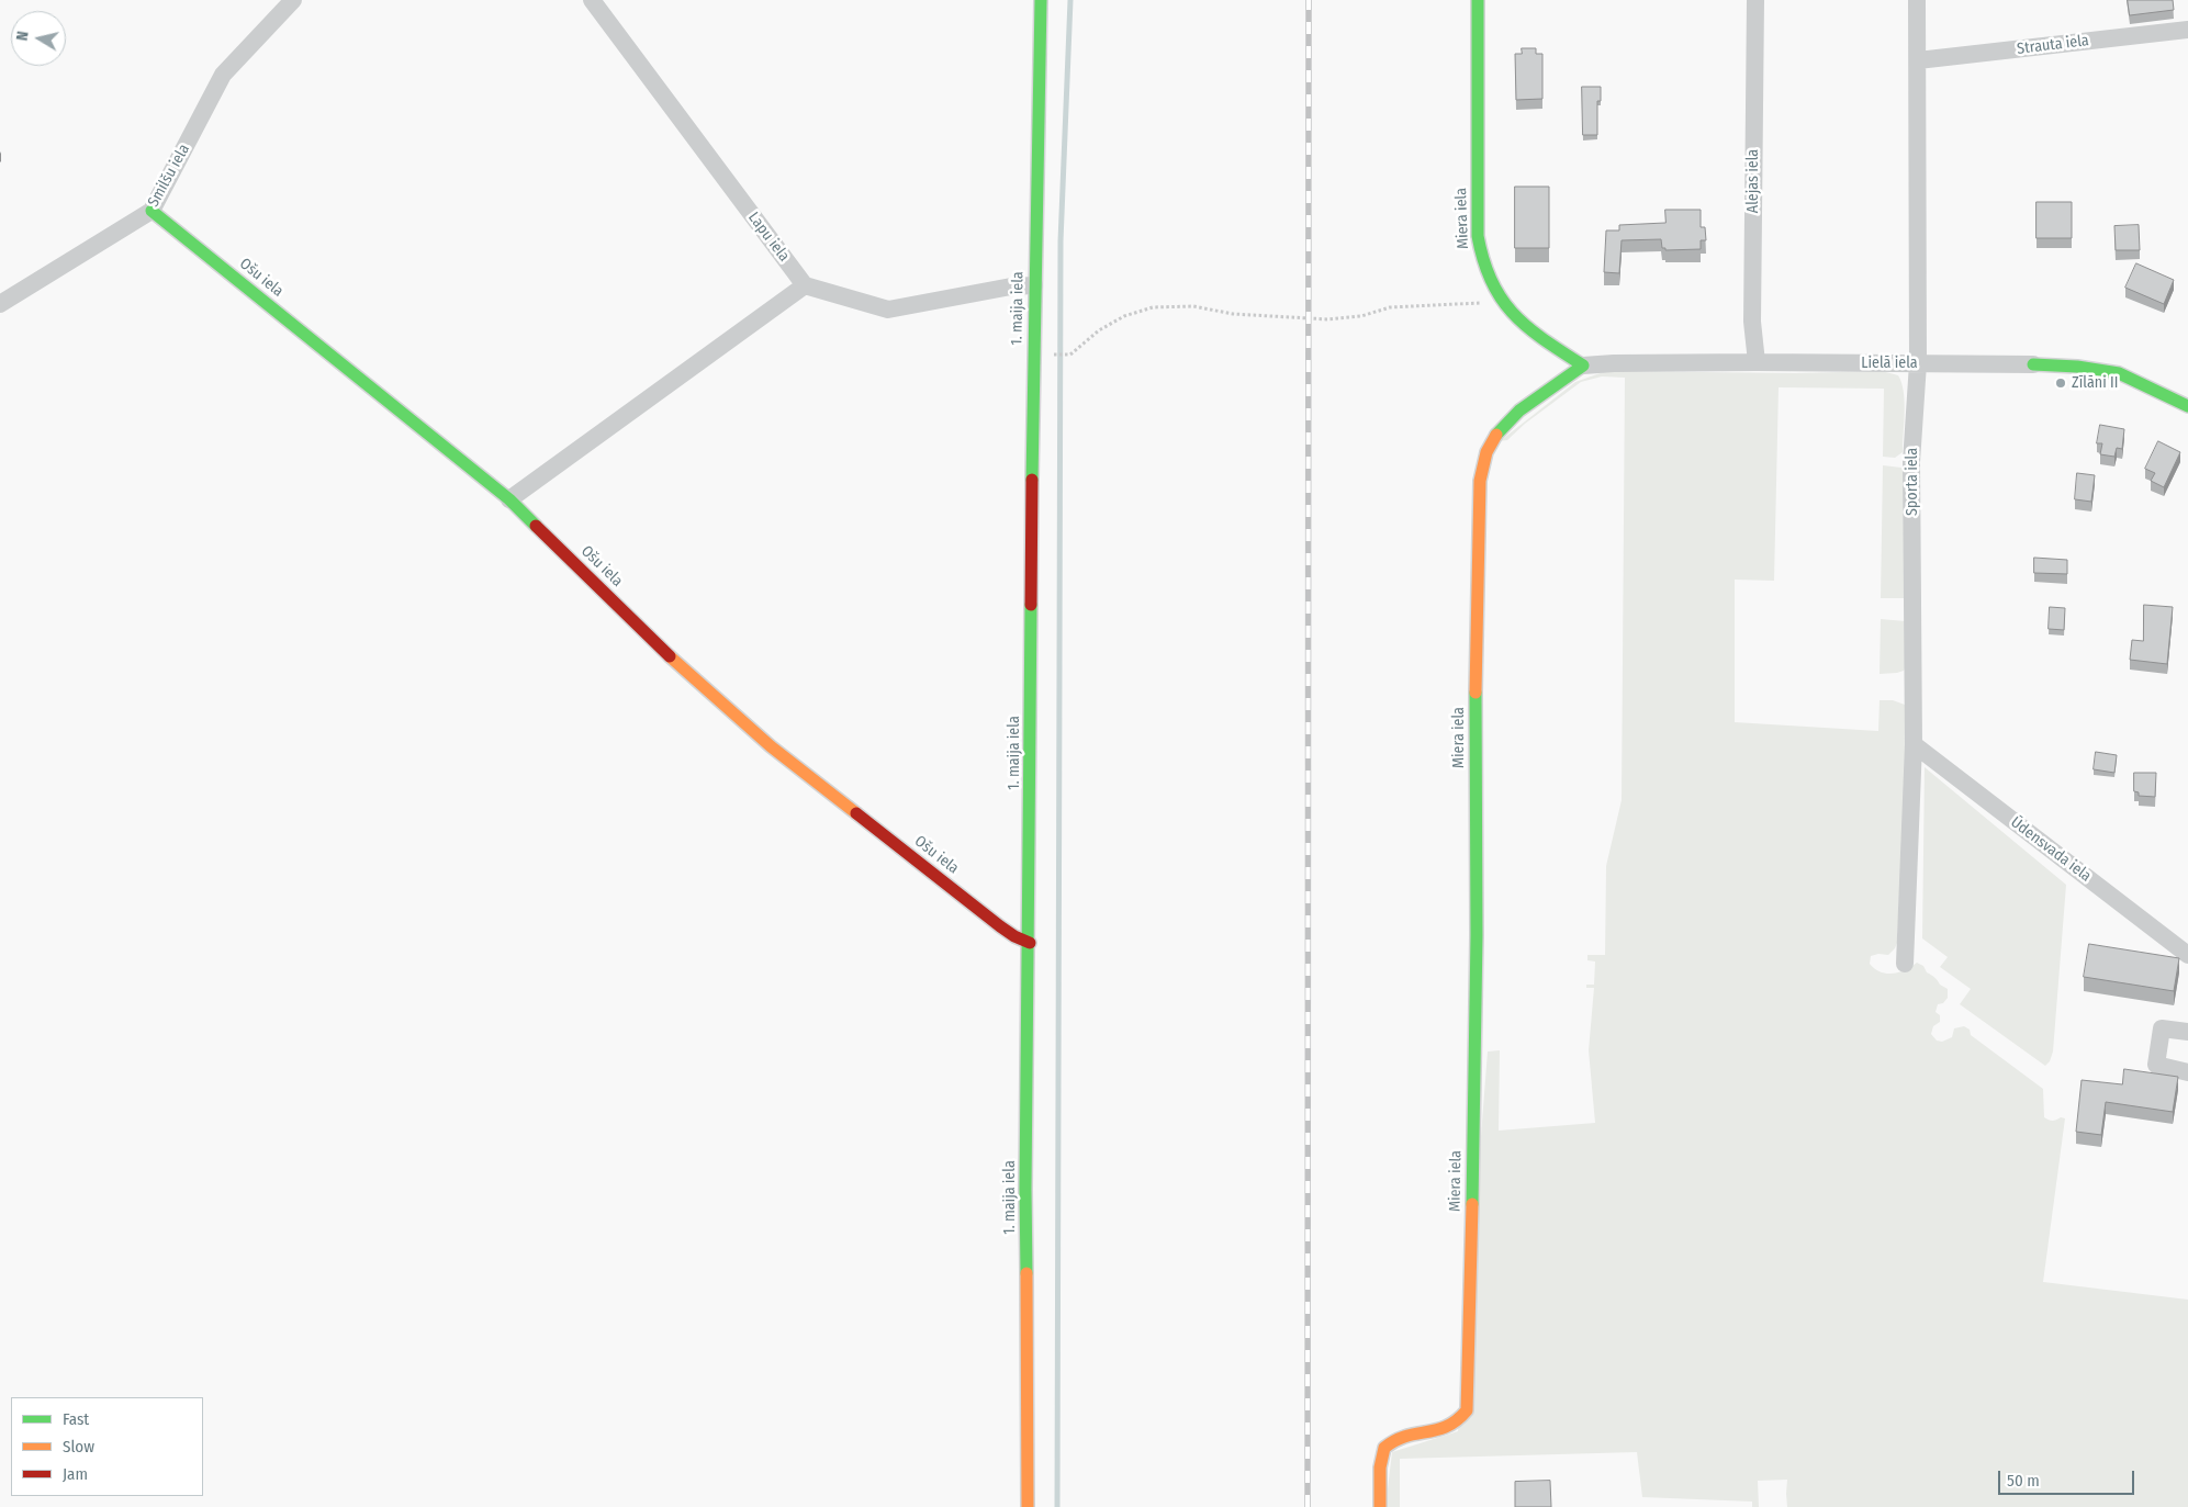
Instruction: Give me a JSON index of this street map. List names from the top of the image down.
{
  "streets": {
    "street": [
      "Strauta iela",
      "Smilšu iela",
      "Alejas iela",
      "Miera iela",
      "Lapu iela",
      "Ošu iela",
      "1. maija iela",
      "Lielā iela",
      "Sporta iela",
      "Ūdensvada iela"
    ]
  },
  "crossings": [
    ["Strauta iela", "Sporta iela"],
    ["Smilšu iela", "Ošu iela"],
    ["Alejas iela", "Lielā iela"],
    ["Miera iela", "Lielā iela"],
    ["Ošu iela", "1. maija iela"],
    ["Lielā iela", "Sporta iela"],
    ["Sporta iela", "Ūdensvada iela"]
  ],
  "places": ["Zīlāni II"],
  "legend": ["Fast", "Slow", "Jam"],
  "scale_bar": "50 m",
  "north": "left"
}
